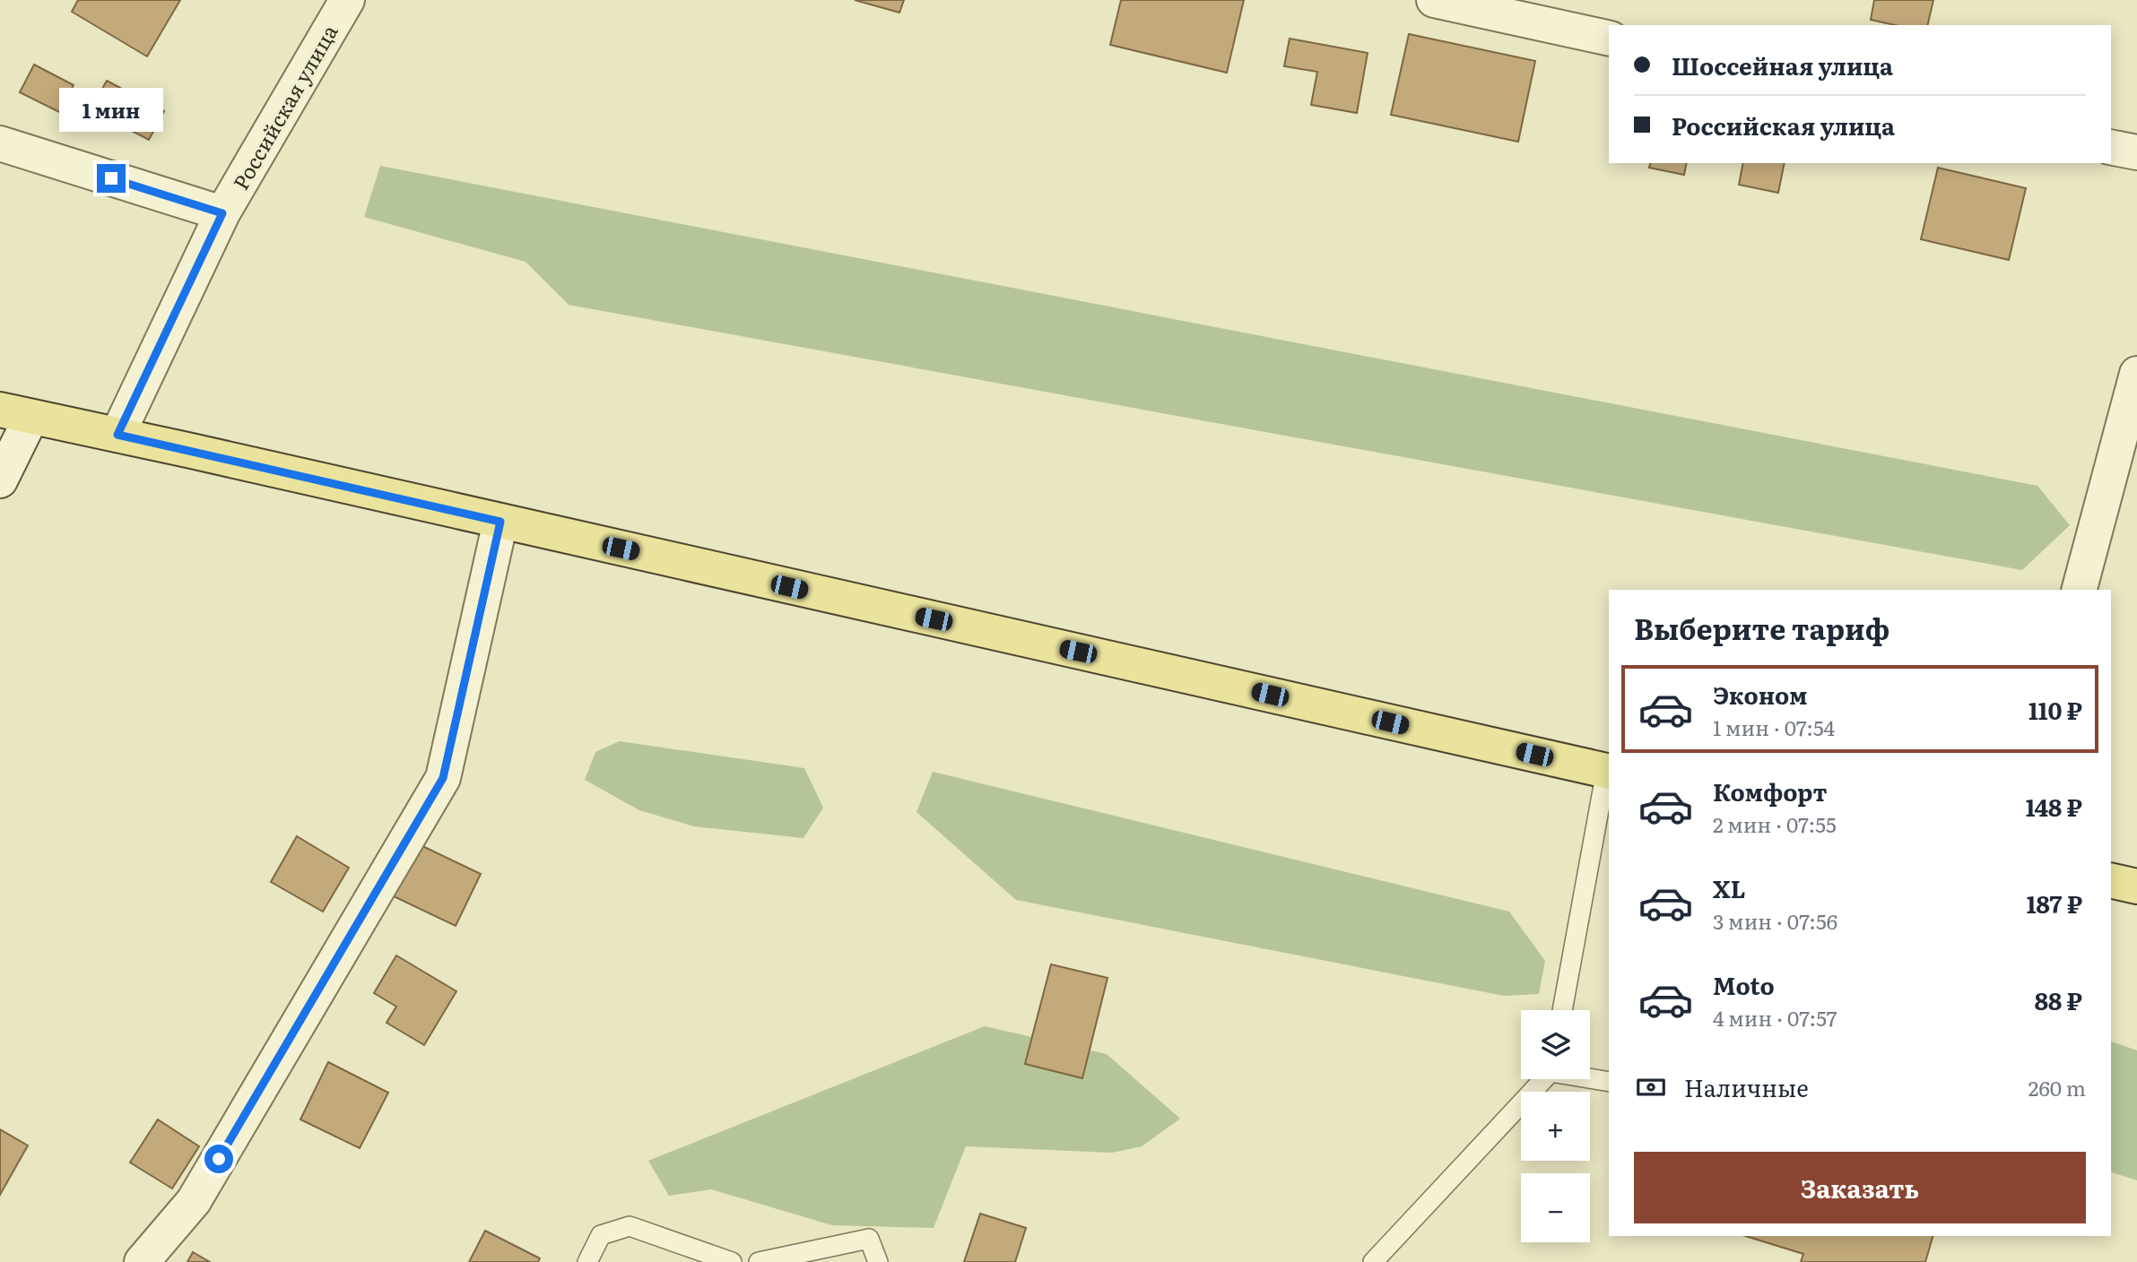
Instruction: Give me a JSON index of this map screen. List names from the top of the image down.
{
  "streets": {
    "street": ["Российская улица"]
  },
  "page": {
    "banner": ["Шоссейная улица", "Российская улица"],
    "bubble": "1 мин",
    "heading": "Выберите тариф",
    "list": [
      {
        "name": "Эконом",
        "note": "1 мин · 07:54",
        "value": "110 ₽"
      },
      {
        "name": "Комфорт",
        "note": "2 мин · 07:55",
        "value": "148 ₽"
      },
      {
        "name": "XL",
        "note": "3 мин · 07:56",
        "value": "187 ₽"
      },
      {
        "name": "Moto",
        "note": "4 мин · 07:57",
        "value": "88 ₽"
      }
    ],
    "map_buttons": ["+", "−"],
    "pay": ["Наличные", "260 m"],
    "buttons": "Заказать"
  }
}
